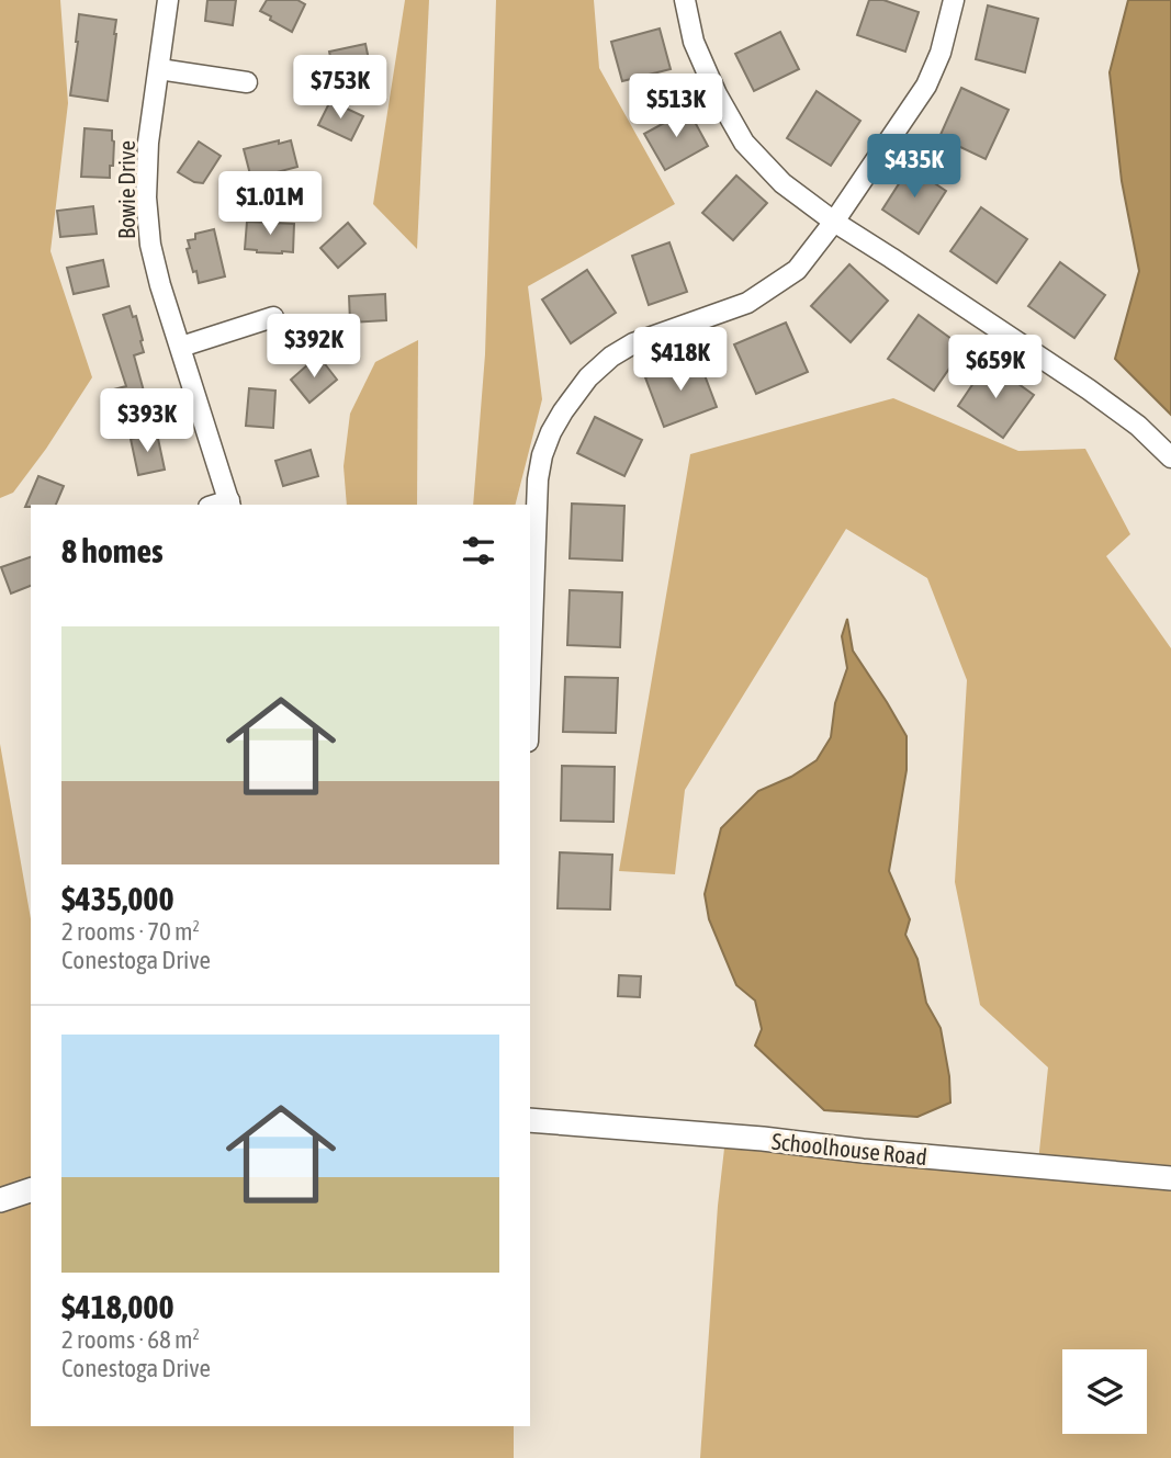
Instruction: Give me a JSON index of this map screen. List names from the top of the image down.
{
  "streets": {
    "street": ["Bowie Drive", "Schoolhouse Road"]
  },
  "page": {
    "price": [
      "$753K",
      "$513K",
      "$435K",
      "$1.01M",
      "$392K",
      "$418K",
      "$659K",
      "$393K"
    ],
    "heading": "8 homes",
    "list": [
      {
        "name": "$435,000",
        "note": "2 rooms · 70 m² · Conestoga Drive"
      },
      {
        "name": "$418,000",
        "note": "2 rooms · 68 m² · Conestoga Drive"
      }
    ]
  }
}
